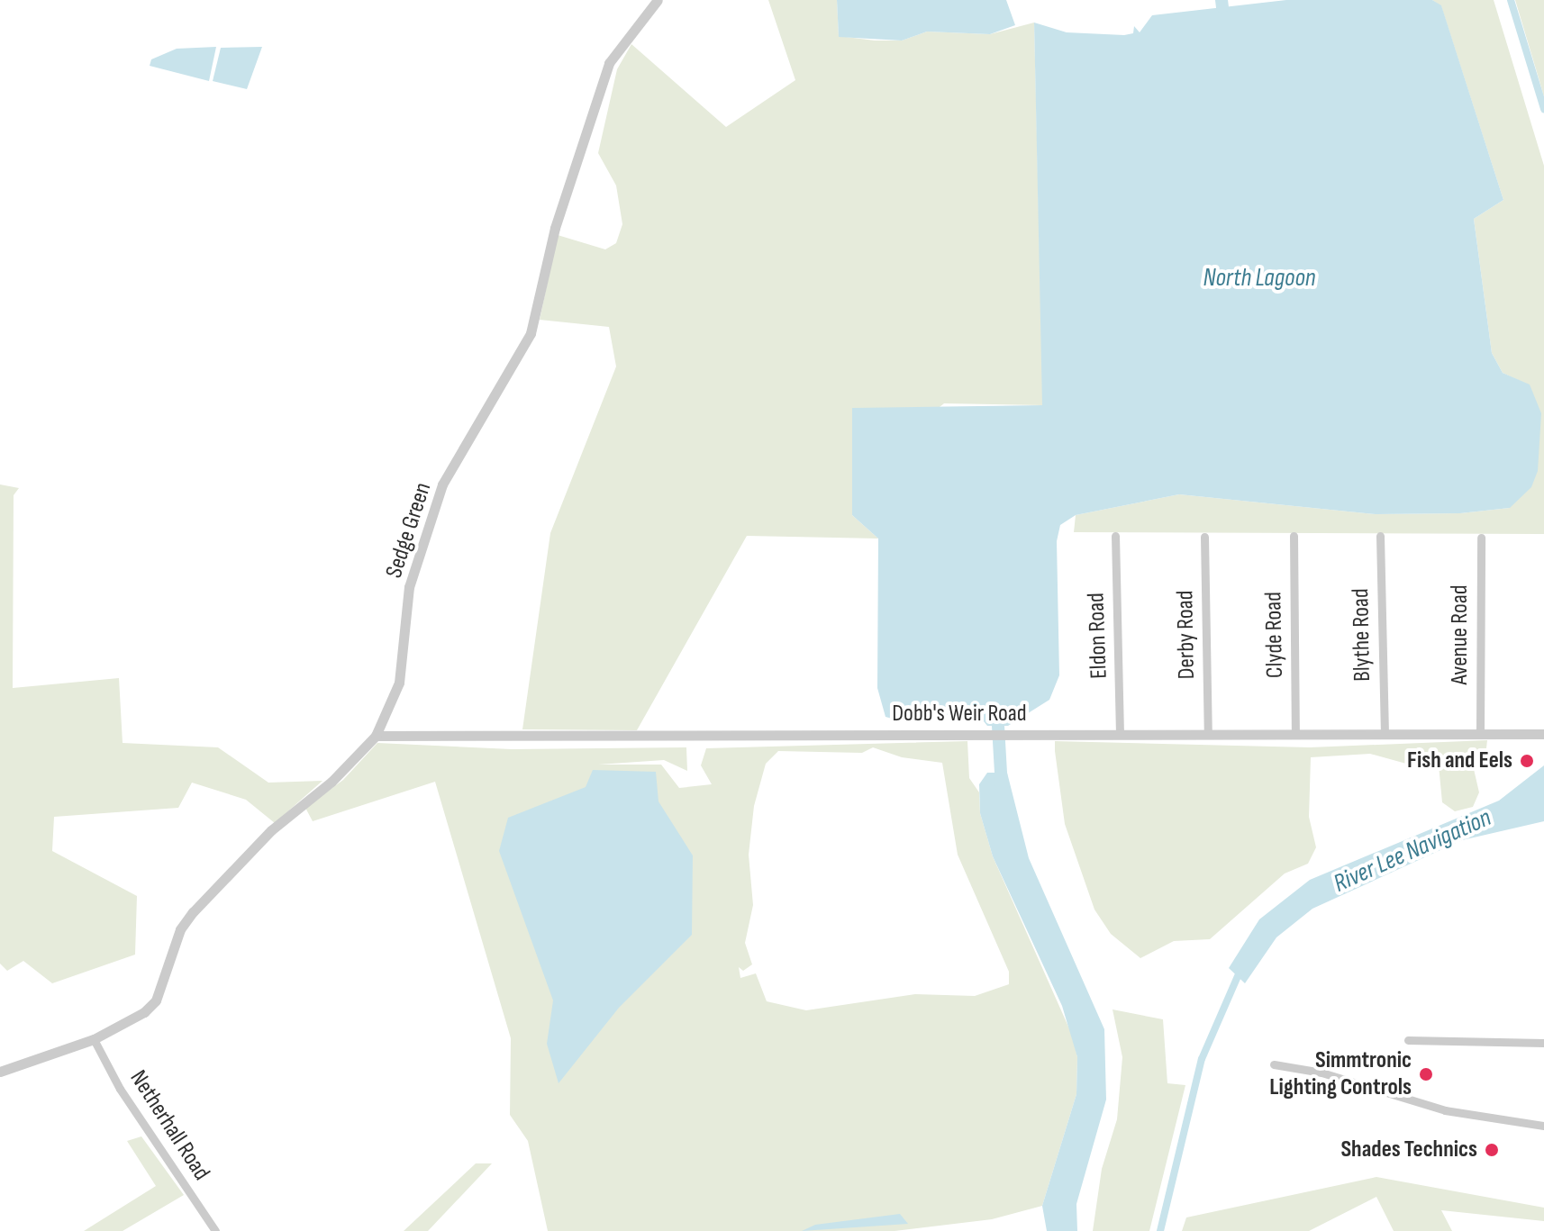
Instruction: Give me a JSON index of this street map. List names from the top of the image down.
{
  "streets": {
    "street": [
      "Sedge Green",
      "Derby Road",
      "Clyde Road",
      "Blythe Road",
      "Avenue Road",
      "Eldon Road",
      "Dobb's Weir Road",
      "Netherhall Road"
    ]
  },
  "crossings": [
    ["Sedge Green", "Dobb's Weir Road"],
    ["Sedge Green", "Netherhall Road"],
    ["Derby Road", "Dobb's Weir Road"],
    ["Clyde Road", "Dobb's Weir Road"],
    ["Blythe Road", "Dobb's Weir Road"],
    ["Avenue Road", "Dobb's Weir Road"],
    ["Eldon Road", "Dobb's Weir Road"]
  ],
  "water": ["North Lagoon", "River Lee Navigation"],
  "places": ["Fish and Eels", "Simmtronic Lighting Controls", "Shades Technics"]
}
